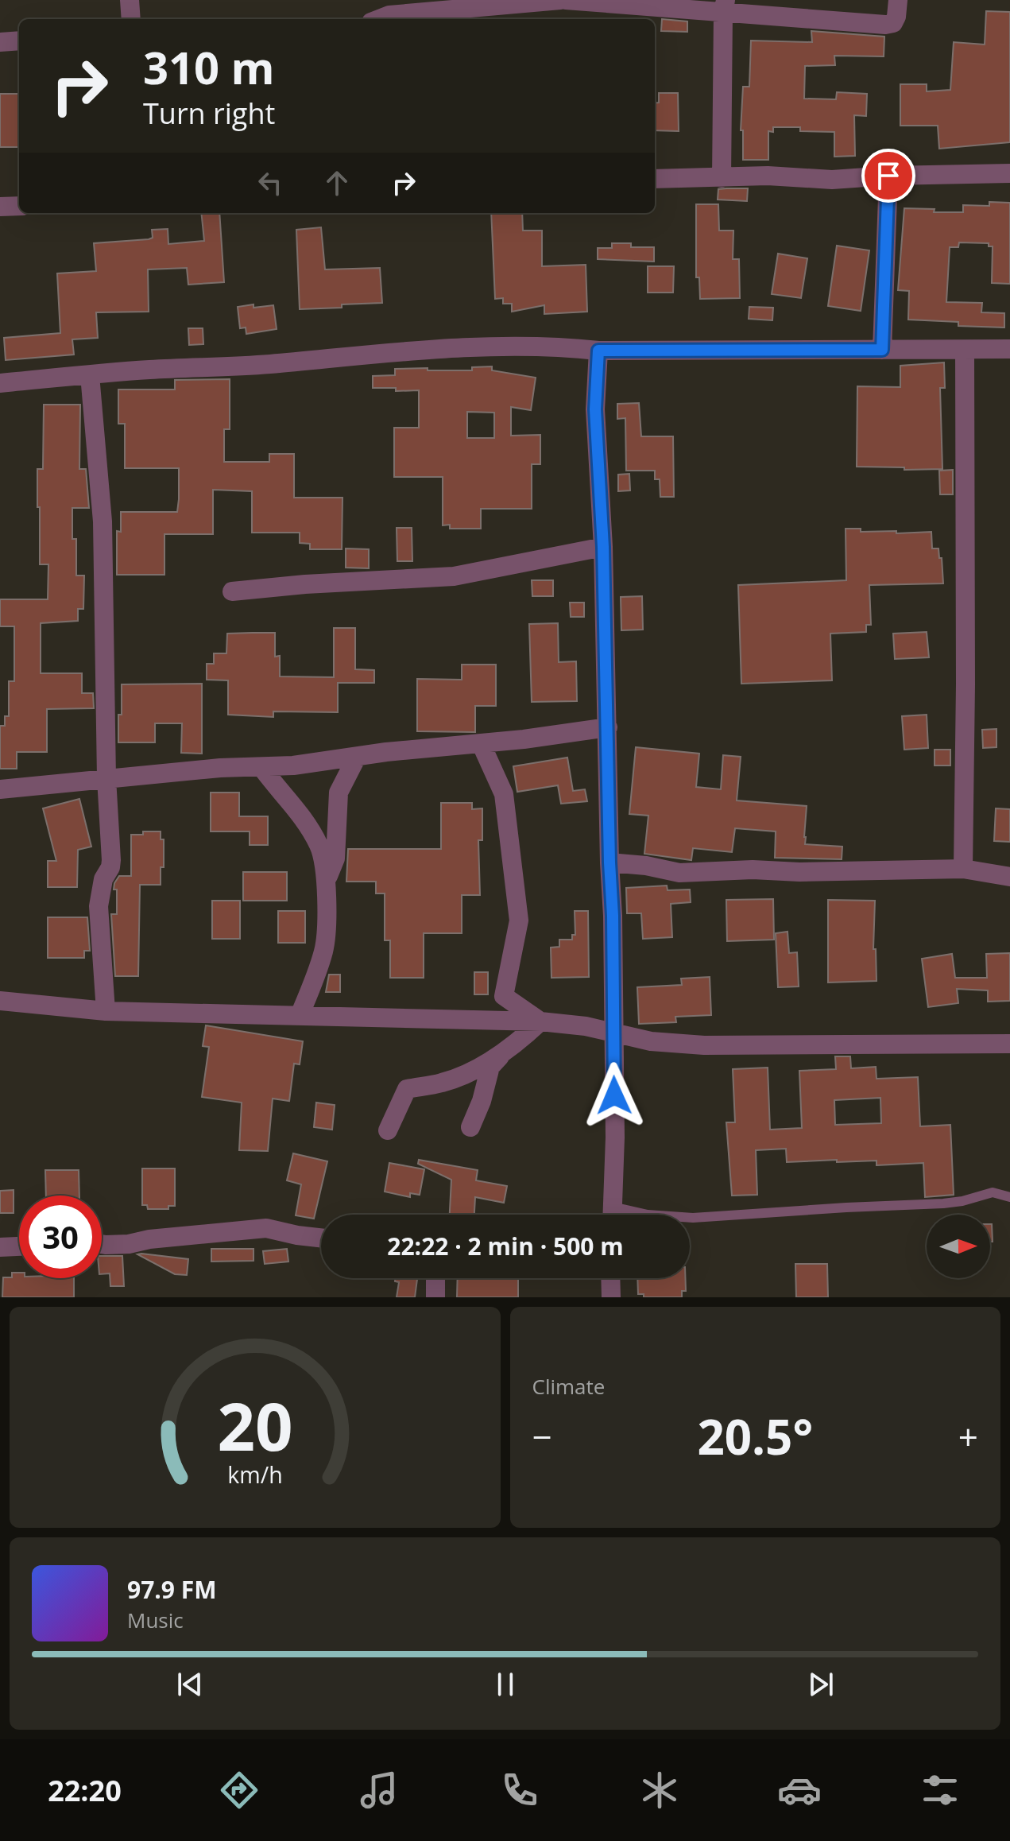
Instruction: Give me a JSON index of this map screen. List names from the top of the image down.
{
  "north": "right",
  "page": {
    "turn": ["310 m", "Turn right"],
    "limit": "30",
    "trip": "22:22 · 2 min · 500 m",
    "tile": "Climate",
    "heat": ["−", "20.5°", "+"],
    "song": ["97.9 FM", "Music"],
    "tabs": "22:20",
    "gauge": ["20", "km/h"]
  }
}
